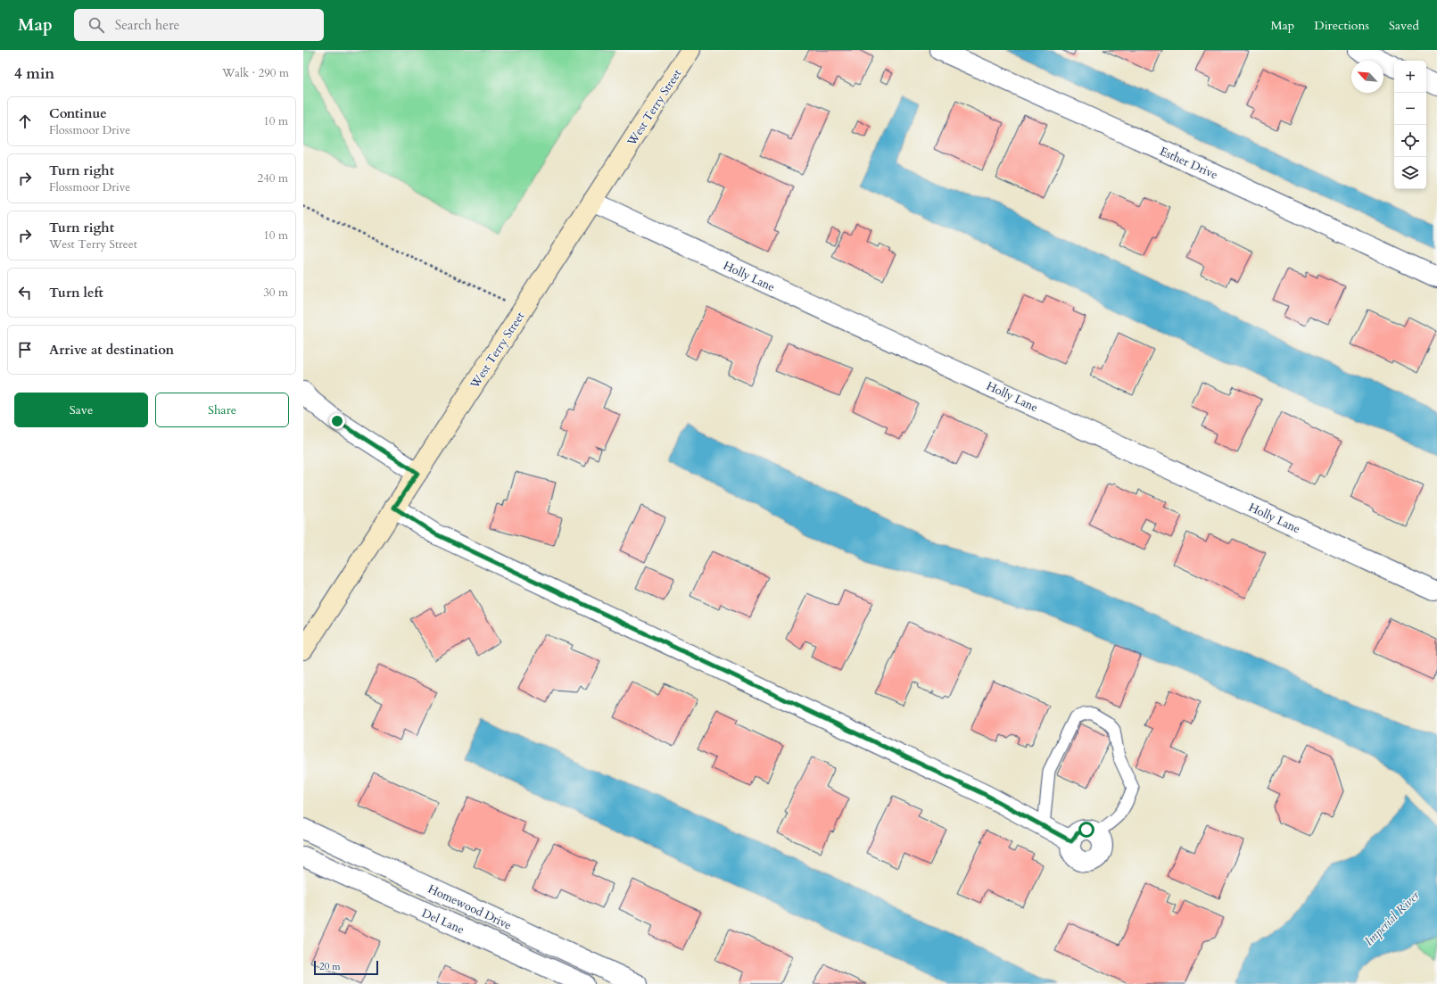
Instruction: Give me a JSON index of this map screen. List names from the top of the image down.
{
  "streets": {
    "street": [
      "West Terry Street",
      "Esther Drive",
      "Holly Lane",
      "Homewood Drive",
      "Del Lane"
    ]
  },
  "crossings": [
    ["West Terry Street", "Holly Lane"]
  ],
  "water": ["Imperial River"],
  "scale_bar": "20 m",
  "north": "top left",
  "page": {
    "header": "Map",
    "search": "Search here",
    "nav": ["Map", "Directions", "Saved"],
    "heading": ["4 min", "Walk · 290 m"],
    "map_buttons": ["+", "−"],
    "list": [
      ["Continue", "Flossmoor Drive", "10 m"],
      ["Turn right", "Flossmoor Drive", "240 m"],
      ["Turn right", "West Terry Street", "10 m"],
      ["Turn left", "30 m"],
      "Arrive at destination"
    ],
    "buttons": ["Save", "Share"],
    "scale": "20 m"
  }
}
